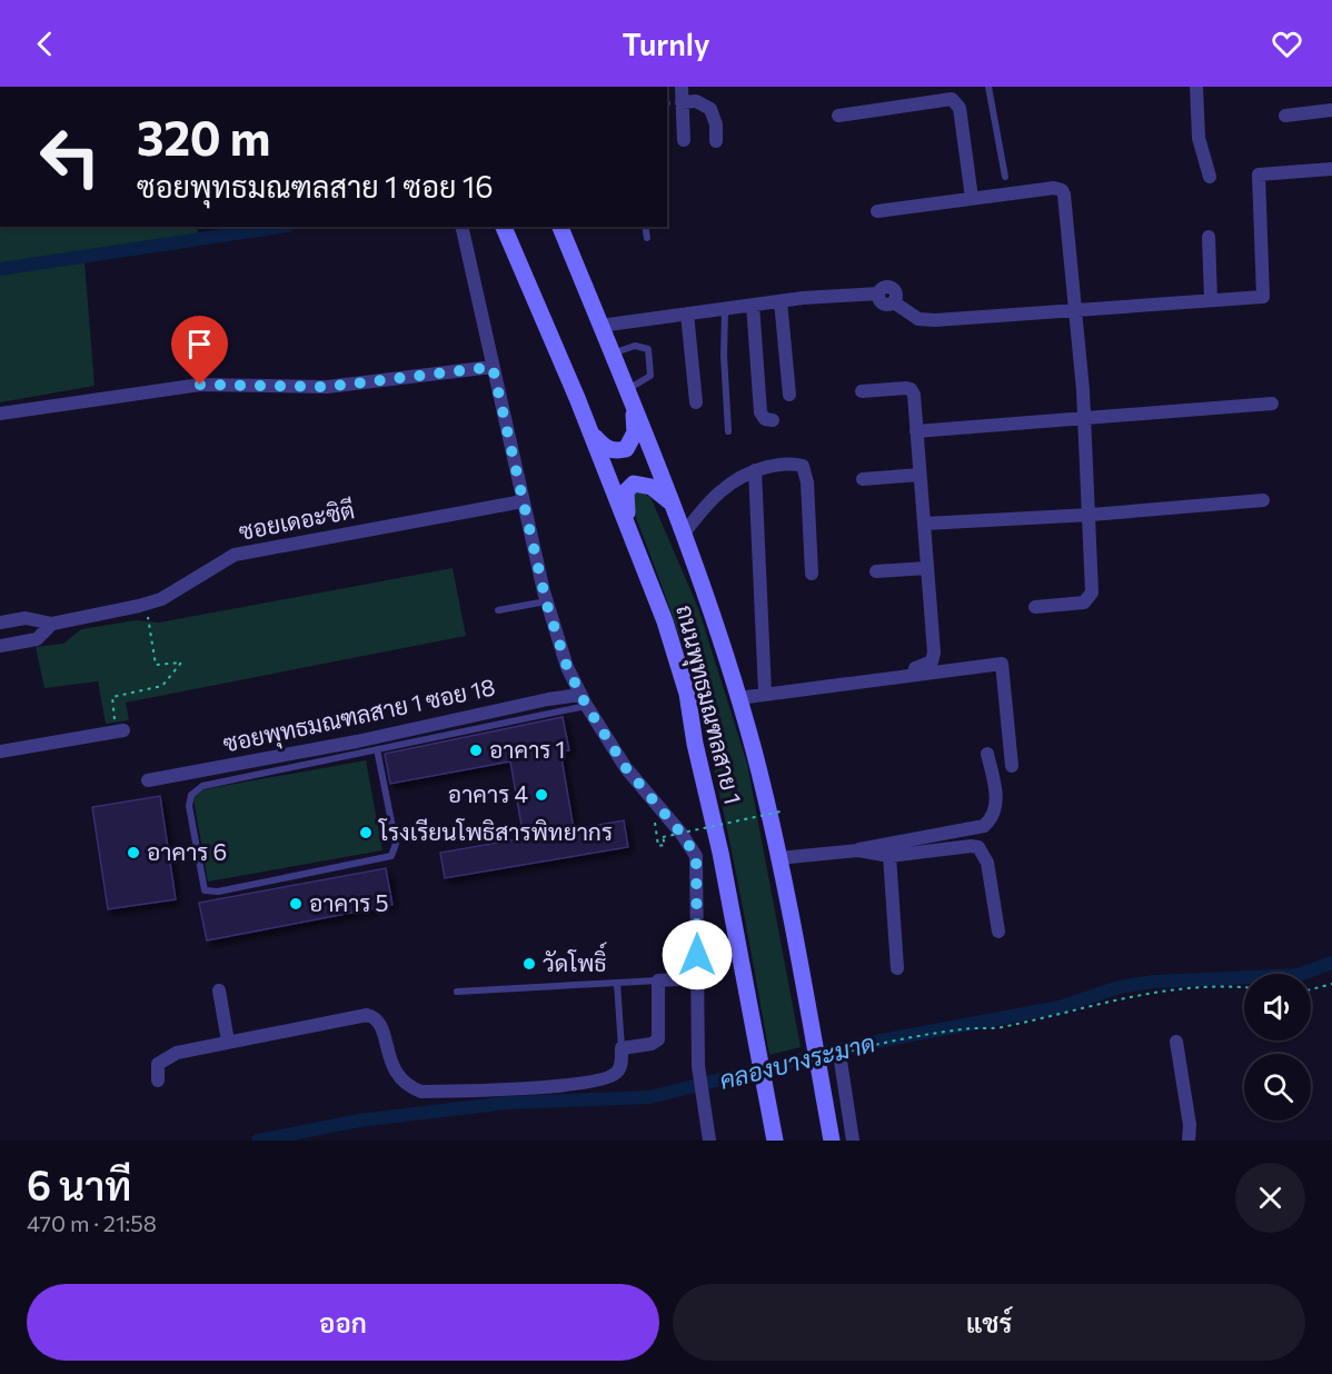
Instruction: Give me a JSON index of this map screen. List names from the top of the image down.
{
  "streets": {
    "main road": ["ถนนพุทธมณฑลสาย 1"],
    "street": ["ซอยเดอะซิตี", "ซอยพุทธมณฑลสาย 1 ซอย 18"]
  },
  "water": ["คลองบางระมาด"],
  "places": [
    "อาคาร 1",
    "อาคาร 4",
    "โรงเรียนโพธิสารพิทยากร",
    "อาคาร 6",
    "อาคาร 5",
    "วัดโพธิ์"
  ],
  "page": {
    "header": "Turnly",
    "turn": ["320 m", "ซอยพุทธมณฑลสาย 1 ซอย 16"],
    "heading": ["6 นาที", "470 m · 21:58"],
    "buttons": ["ออก", "แชร์"]
  }
}
